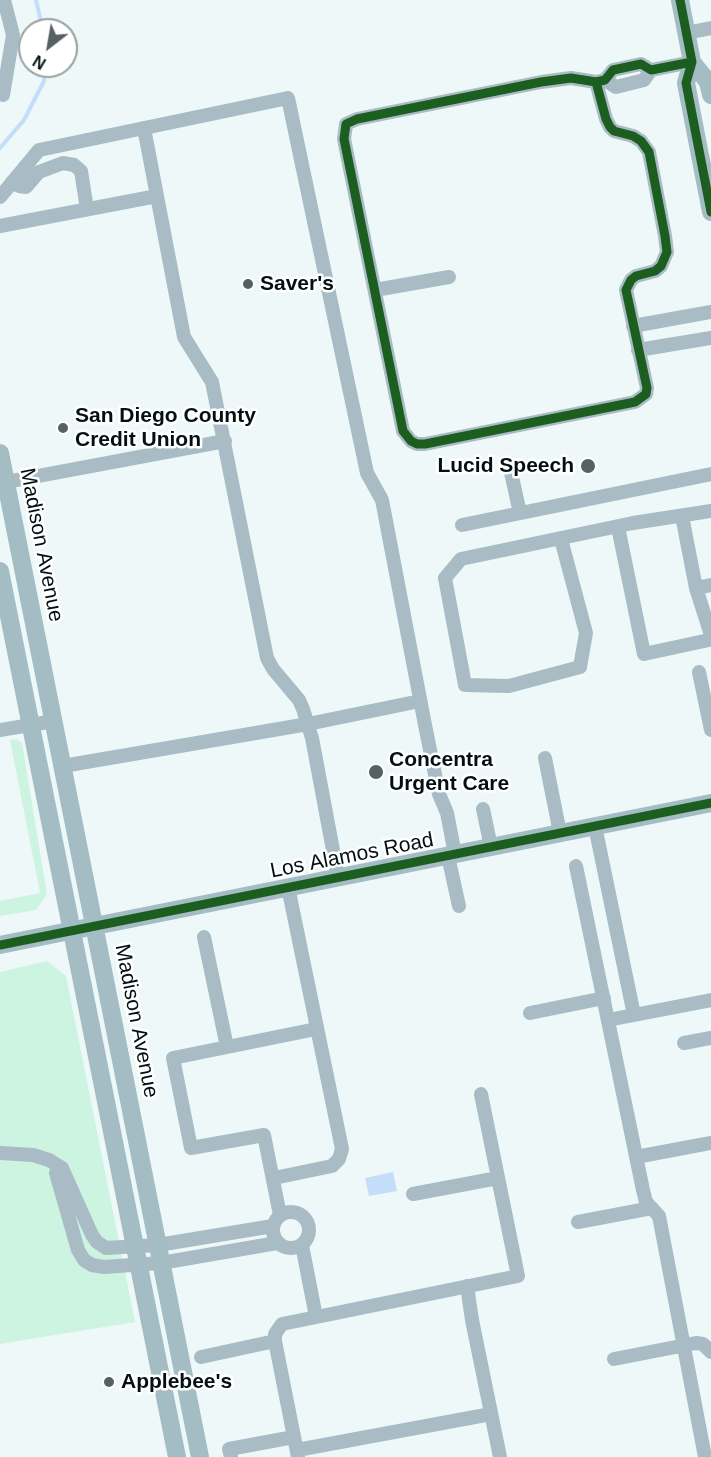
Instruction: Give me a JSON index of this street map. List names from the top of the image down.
{
  "streets": {
    "main road": ["Madison Avenue", "Los Alamos Road"]
  },
  "crossings": [
    ["Madison Avenue", "Los Alamos Road"]
  ],
  "places": [
    "Saver's",
    "San Diego County Credit Union",
    "Lucid Speech",
    "Concentra Urgent Care",
    "Applebee's"
  ],
  "north": "bottom left"
}
